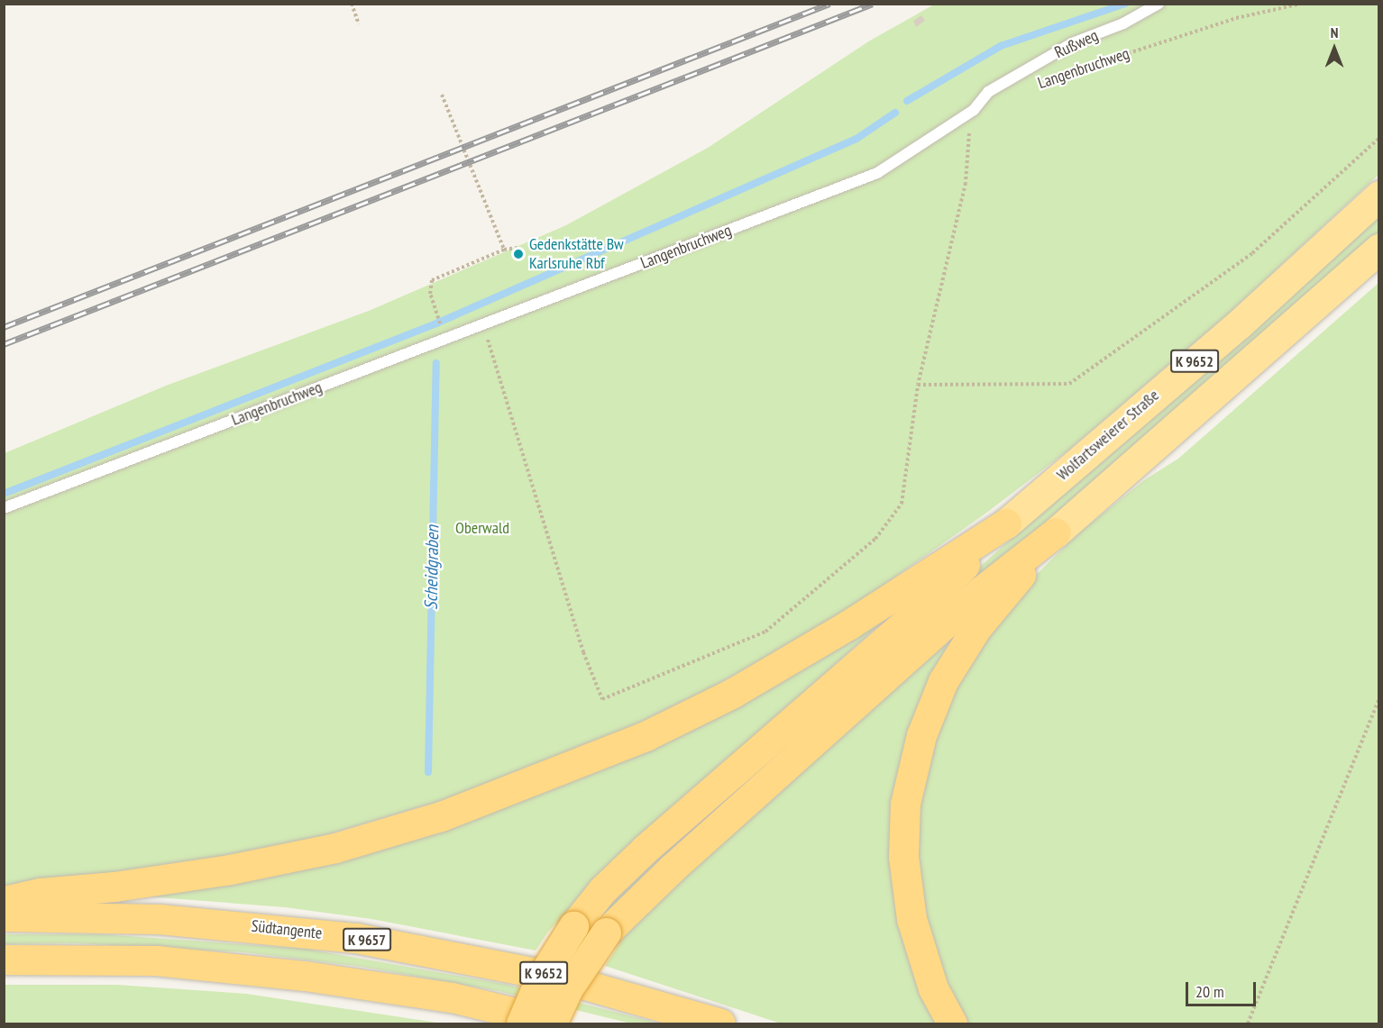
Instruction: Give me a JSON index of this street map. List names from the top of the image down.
{
  "streets": {
    "highway": ["K 9652", "Südtangente", "K 9657"],
    "main road": ["Wolfartsweierer Straße"],
    "lane": ["Rußweg", "Langenbruchweg"]
  },
  "crossings": [
    ["Rußweg", "Langenbruchweg"],
    ["K 9652", "Wolfartsweierer Straße"]
  ],
  "water": ["Scheidgraben"],
  "parks": ["Oberwald"],
  "places": ["Gedenkstätte Bw Karlsruhe Rbf"],
  "scale_bar": "20 m",
  "north": "top"
}
